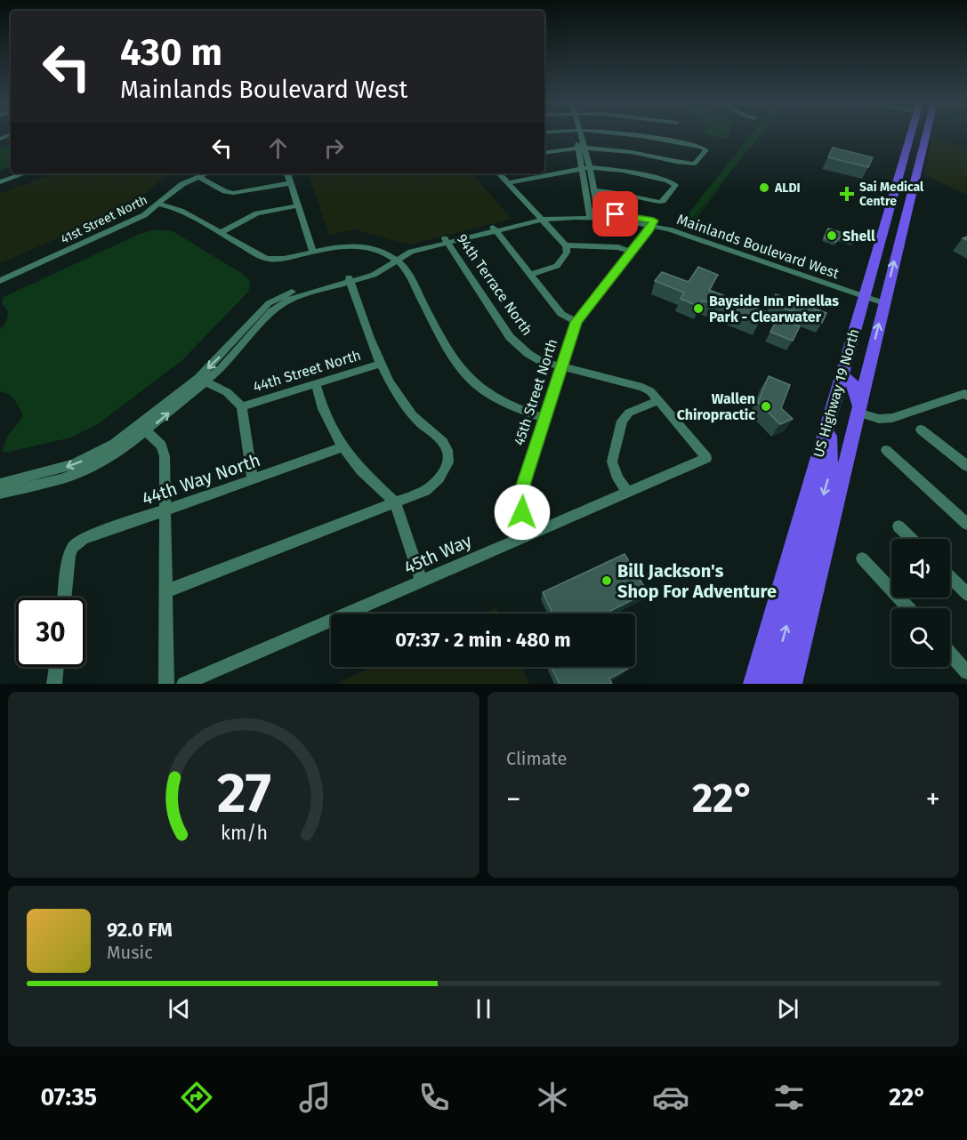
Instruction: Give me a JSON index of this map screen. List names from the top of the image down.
{
  "streets": {
    "highway": ["US Highway 19 North"],
    "street": [
      "41st Street North",
      "Mainlands Boulevard West",
      "94th Terrace North",
      "44th Street North",
      "45th Street North",
      "44th Way North",
      "45th Way"
    ]
  },
  "crossings": [
    ["Mainlands Boulevard West", "94th Terrace North"],
    ["Mainlands Boulevard West", "45th Street North"],
    ["Mainlands Boulevard West", "US Highway 19 North"],
    ["94th Terrace North", "45th Street North"],
    ["94th Terrace North", "45th Way"],
    ["45th Street North", "45th Way"]
  ],
  "places": {
    "other": [
      "ALDI",
      "Shell",
      "Bayside Inn Pinellas Park - Clearwater",
      "Wallen Chiropractic",
      "Bill Jackson's Shop For Adventure"
    ],
    "health": ["Sai Medical Centre"]
  },
  "page": {
    "turn": ["430 m", "Mainlands Boulevard West"],
    "limit": "30",
    "trip": "07:37 · 2 min · 480 m",
    "tile": "Climate",
    "heat": ["−", "22°", "+"],
    "song": ["92.0 FM", "Music"],
    "tabs": ["07:35", "22°"],
    "gauge": ["27", "km/h"]
  }
}
